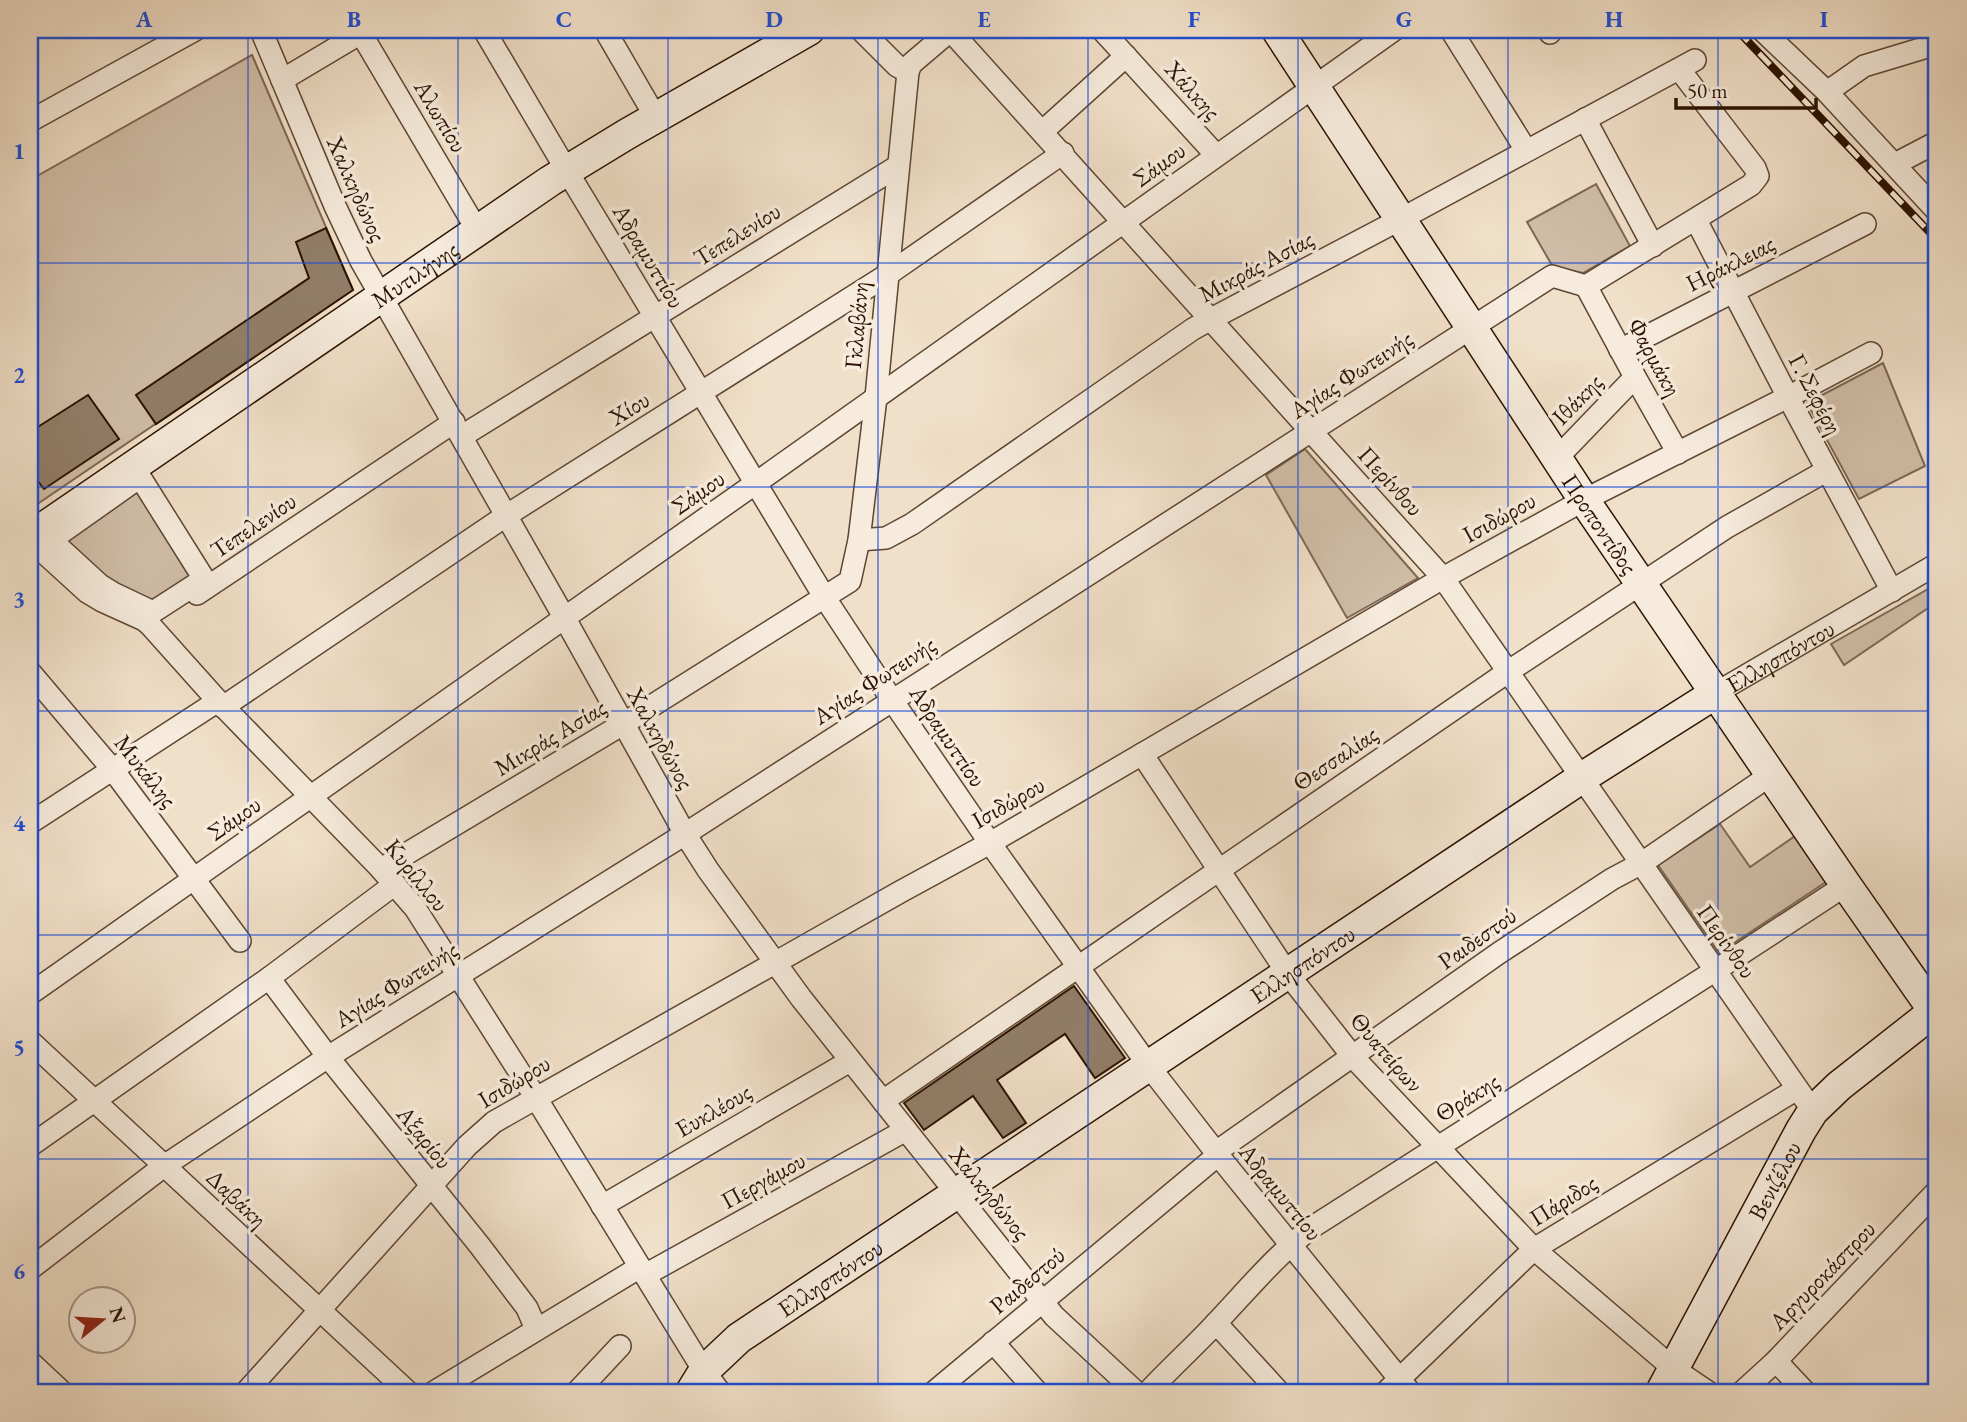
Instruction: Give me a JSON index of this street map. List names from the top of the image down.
{
  "streets": {
    "street": [
      "Χάλκης",
      "Αλωπίου",
      "Σάμου",
      "Χαλκηδώνος",
      "Τεπελενίου",
      "Αδραμυττίου",
      "Ηράκλειας",
      "Μικράς Ασίας",
      "Μυτιλήνης",
      "Γκλαβάνη",
      "Φαρμάκη",
      "Αγίας Φωτεινής",
      "Γ. Σεφέρη",
      "Ιθάκης",
      "Χίου",
      "Περίνθου",
      "Ισιδώρου",
      "Προποντίδος",
      "Ελλησπόντου",
      "Θεσσαλίας",
      "Μυκάλης",
      "Κυρίλλου",
      "Ραιδεστού",
      "Θυατείρων",
      "Θράκης",
      "Ευκλέους",
      "Αξαρίου",
      "Περγάμου",
      "Βενιζέλου",
      "Δαβάκη",
      "Πάριδος",
      "Αργυροκάστρου"
    ]
  },
  "crossings": [
    ["Χάλκης", "Σάμου"],
    ["Αλωπίου", "Μυτιλήνης"],
    ["Σάμου", "Χαλκηδώνος"],
    ["Σάμου", "Αδραμυττίου"],
    ["Σάμου", "Γκλαβάνη"],
    ["Σάμου", "Περίνθου"],
    ["Σάμου", "Προποντίδος"],
    ["Σάμου", "Μυκάλης"],
    ["Σάμου", "Κυρίλλου"],
    ["Χαλκηδώνος", "Τεπελενίου"],
    ["Χαλκηδώνος", "Μικράς Ασίας"],
    ["Χαλκηδώνος", "Μυτιλήνης"],
    ["Χαλκηδώνος", "Αγίας Φωτεινής"],
    ["Χαλκηδώνος", "Χίου"],
    ["Χαλκηδώνος", "Ισιδώρου"],
    ["Χαλκηδώνος", "Ελλησπόντου"],
    ["Χαλκηδώνος", "Θεσσαλίας"],
    ["Χαλκηδώνος", "Ραιδεστού"],
    ["Χαλκηδώνος", "Ευκλέους"],
    ["Χαλκηδώνος", "Περγάμου"],
    ["Τεπελενίου", "Αδραμυττίου"],
    ["Τεπελενίου", "Γκλαβάνη"],
    ["Τεπελενίου", "Κυρίλλου"],
    ["Αδραμυττίου", "Μικράς Ασίας"],
    ["Αδραμυττίου", "Μυτιλήνης"],
    ["Αδραμυττίου", "Αγίας Φωτεινής"],
    ["Αδραμυττίου", "Χίου"],
    ["Αδραμυττίου", "Ισιδώρου"],
    ["Αδραμυττίου", "Ελλησπόντου"],
    ["Αδραμυττίου", "Θεσσαλίας"],
    ["Αδραμυττίου", "Ραιδεστού"],
    ["Αδραμυττίου", "Θράκης"],
    ["Αδραμυττίου", "Πάριδος"],
    ["Ηράκλειας", "Φαρμάκη"],
    ["Ηράκλειας", "Γ. Σεφέρη"],
    ["Μικράς Ασίας", "Γκλαβάνη"],
    ["Μικράς Ασίας", "Γ. Σεφέρη"],
    ["Μικράς Ασίας", "Περίνθου"],
    ["Μικράς Ασίας", "Προποντίδος"],
    ["Μικράς Ασίας", "Κυρίλλου"],
    ["Μικράς Ασίας", "Αξαρίου"],
    ["Μικράς Ασίας", "Δαβάκη"],
    ["Μυτιλήνης", "Κυρίλλου"],
    ["Γκλαβάνη", "Χίου"],
    ["Φαρμάκη", "Αγίας Φωτεινής"],
    ["Φαρμάκη", "Ιθάκης"],
    ["Φαρμάκη", "Ισιδώρου"],
    ["Αγίας Φωτεινής", "Περίνθου"],
    ["Αγίας Φωτεινής", "Προποντίδος"],
    ["Αγίας Φωτεινής", "Κυρίλλου"],
    ["Αγίας Φωτεινής", "Αξαρίου"],
    ["Αγίας Φωτεινής", "Δαβάκη"],
    ["Γ. Σεφέρη", "Ισιδώρου"],
    ["Γ. Σεφέρη", "Ελλησπόντου"],
    ["Γ. Σεφέρη", "Θεσσαλίας"],
    ["Ιθάκης", "Προποντίδος"],
    ["Χίου", "Περίνθου"],
    ["Χίου", "Μυκάλης"],
    ["Χίου", "Κυρίλλου"],
    ["Περίνθου", "Ισιδώρου"],
    ["Περίνθου", "Ελλησπόντου"],
    ["Περίνθου", "Θεσσαλίας"],
    ["Περίνθου", "Ραιδεστού"],
    ["Περίνθου", "Θράκης"],
    ["Περίνθου", "Βενιζέλου"],
    ["Περίνθου", "Πάριδος"],
    ["Ισιδώρου", "Προποντίδος"],
    ["Ισιδώρου", "Κυρίλλου"],
    ["Ισιδώρου", "Θυατείρων"],
    ["Ισιδώρου", "Αξαρίου"],
    ["Ισιδώρου", "Δαβάκη"],
    ["Προποντίδος", "Ελλησπόντου"],
    ["Προποντίδος", "Θεσσαλίας"],
    ["Προποντίδος", "Ραιδεστού"],
    ["Προποντίδος", "Θράκης"],
    ["Προποντίδος", "Βενιζέλου"],
    ["Ελλησπόντου", "Κυρίλλου"],
    ["Ελλησπόντου", "Θυατείρων"],
    ["Θεσσαλίας", "Θυατείρων"],
    ["Κυρίλλου", "Ευκλέους"],
    ["Κυρίλλου", "Περγάμου"],
    ["Ραιδεστού", "Θυατείρων"],
    ["Θυατείρων", "Θράκης"],
    ["Θυατείρων", "Βενιζέλου"],
    ["Θυατείρων", "Πάριδος"],
    ["Αξαρίου", "Περγάμου"],
    ["Βενιζέλου", "Πάριδος"]
  ],
  "scale_bar": "50 m",
  "north": "right",
  "grid": {
    "columns": [
      "A",
      "B",
      "C",
      "D",
      "E",
      "F",
      "G",
      "H",
      "I"
    ],
    "rows": [
      "1",
      "2",
      "3",
      "4",
      "5",
      "6"
    ]
  }
}
